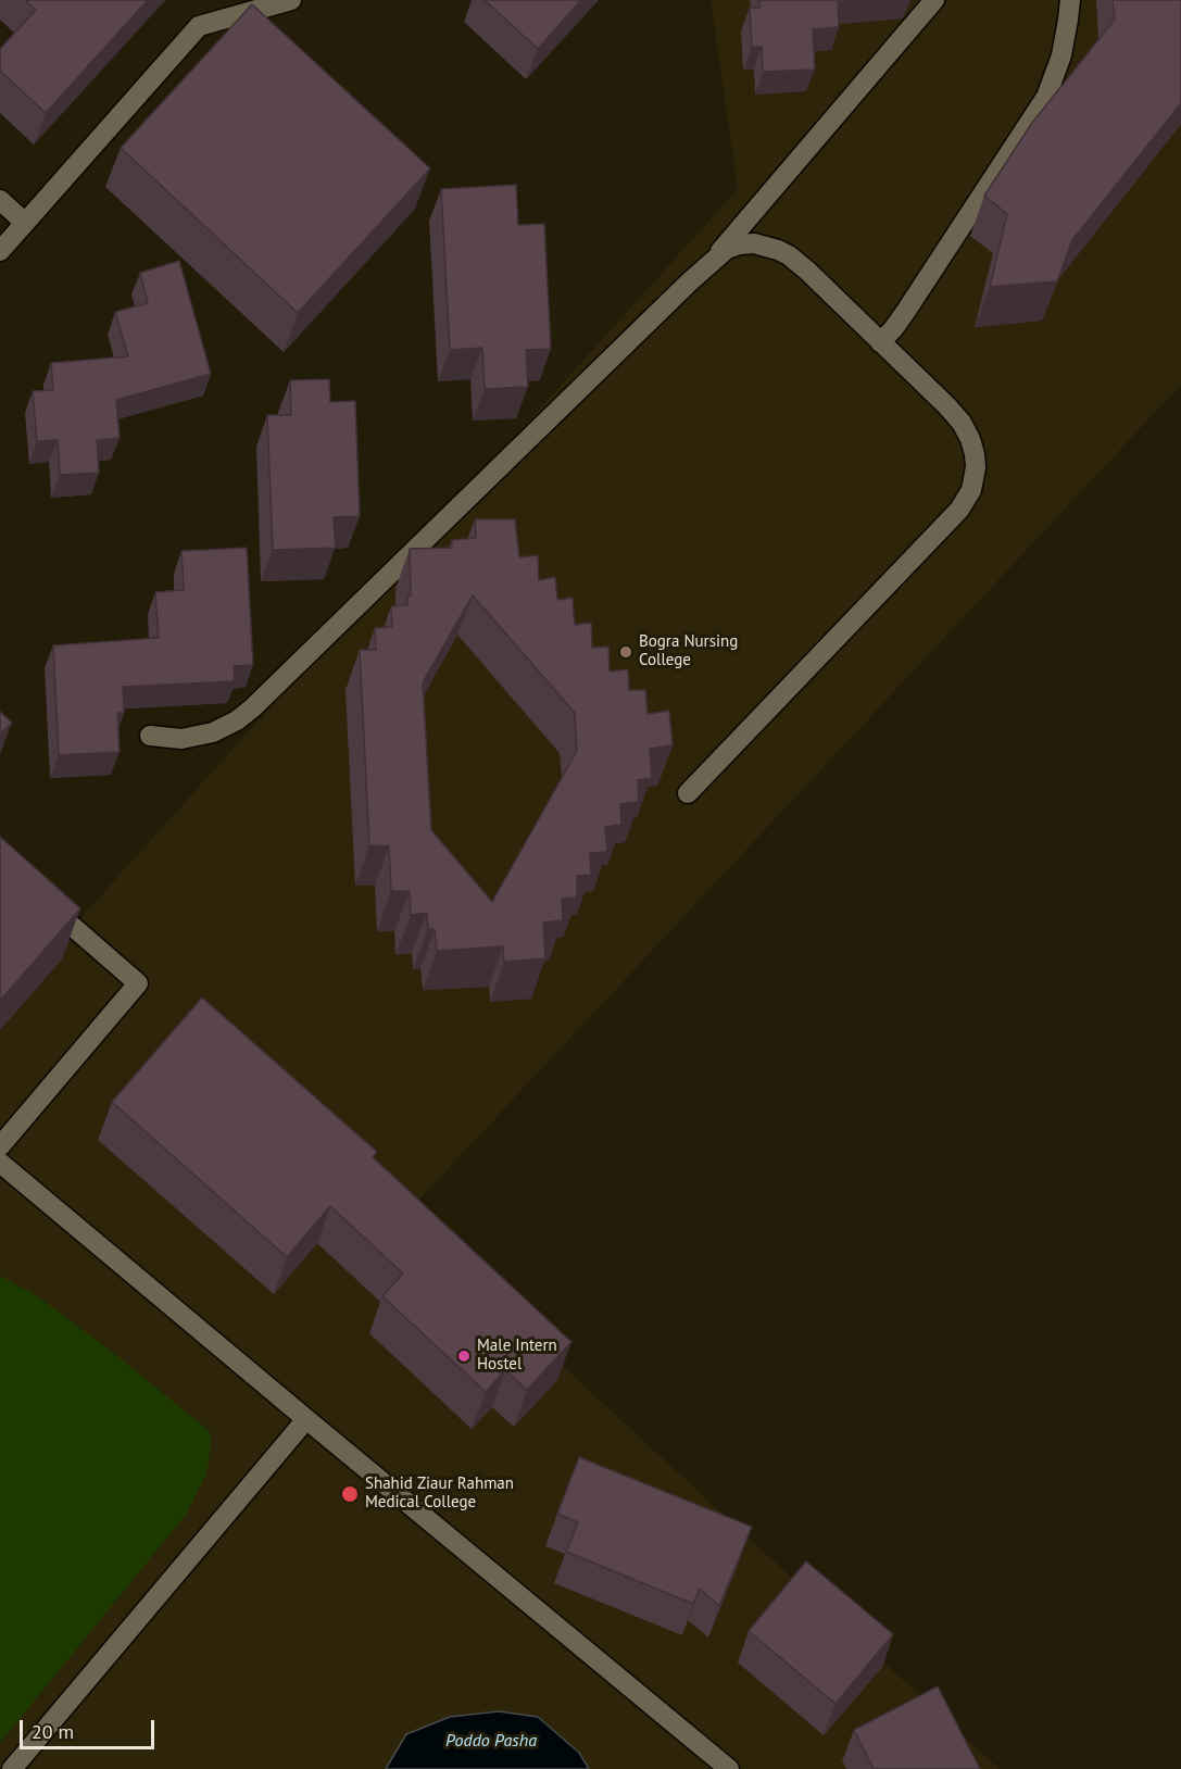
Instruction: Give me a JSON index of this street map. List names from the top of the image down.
{
  "water": ["Poddo Pasha"],
  "places": ["Bogra Nursing College", "Male Intern Hostel", "Shahid Ziaur Rahman Medical College"],
  "scale_bar": "20 m"
}
